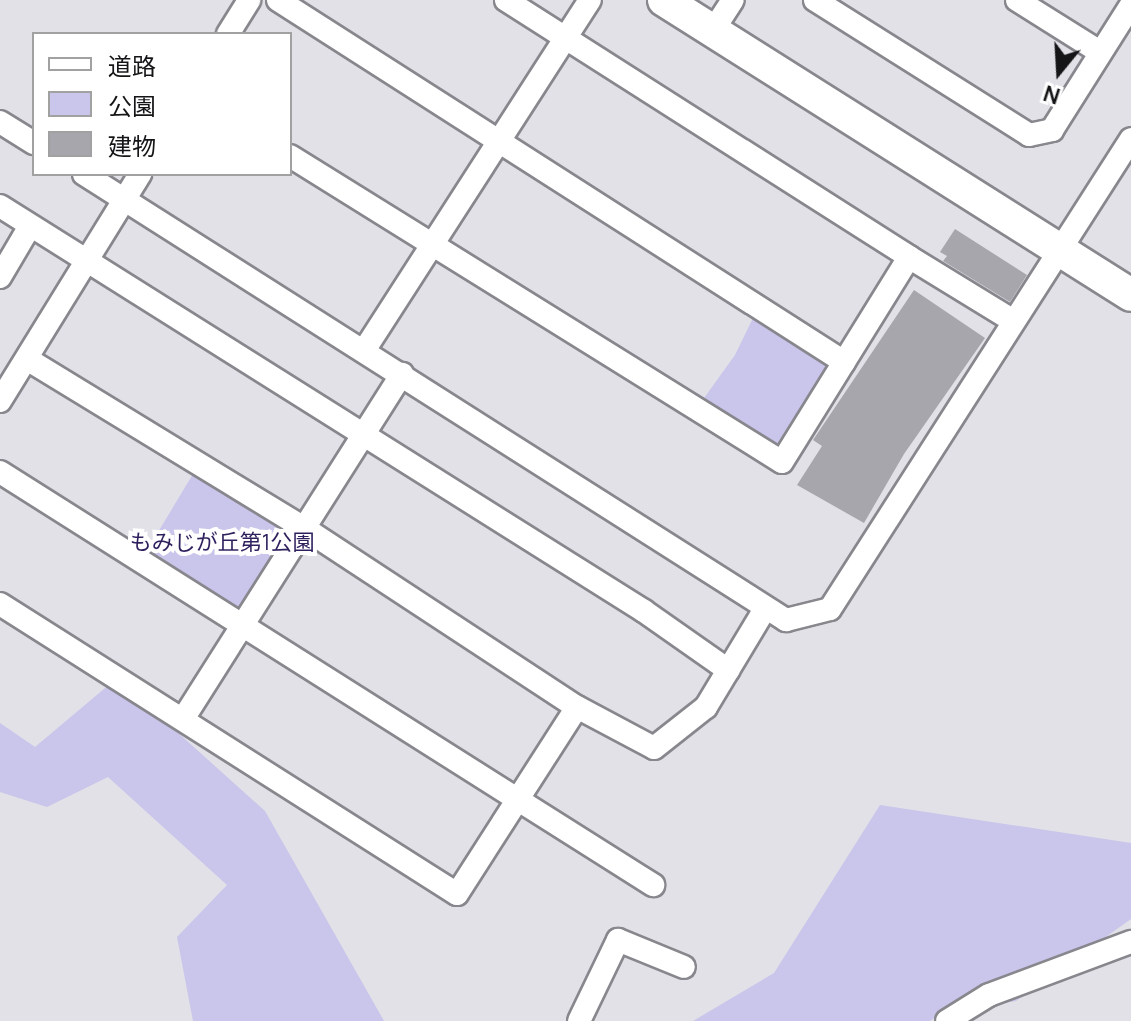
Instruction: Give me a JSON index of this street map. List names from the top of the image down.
{
  "parks": ["もみじが丘第1公園"],
  "legend": ["道路", "公園", "建物"],
  "north": "bottom"
}
